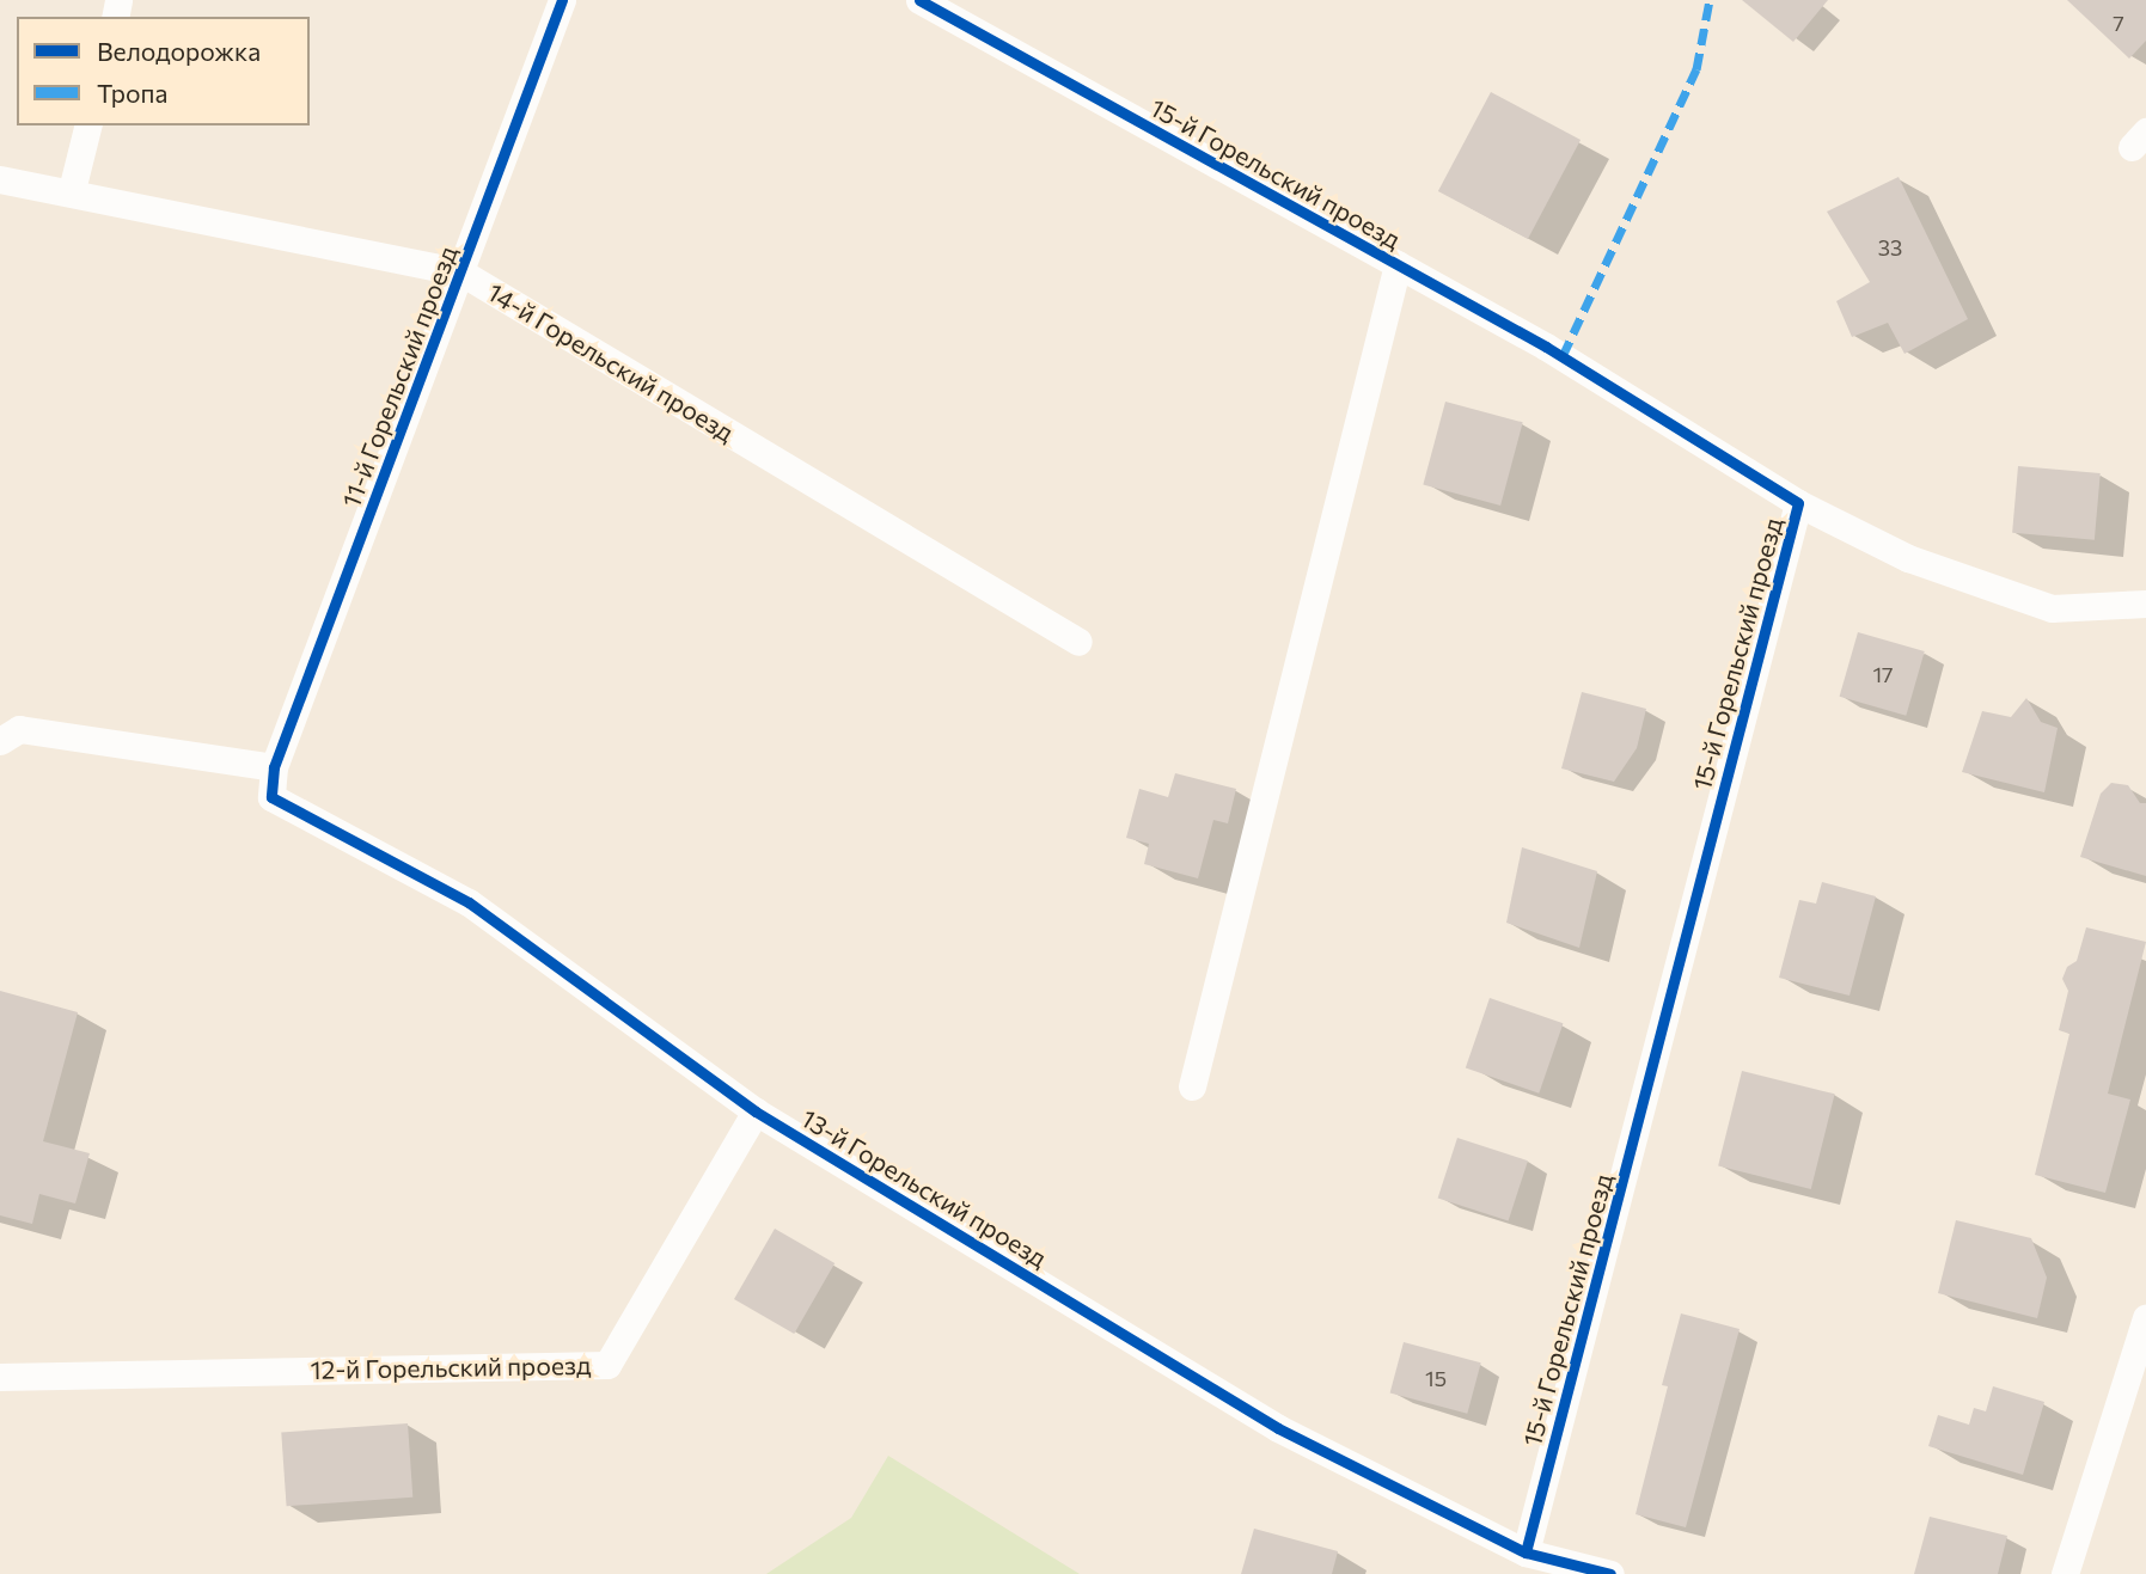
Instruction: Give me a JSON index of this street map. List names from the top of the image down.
{
  "streets": {
    "street": [
      "15-й Горельский проезд",
      "14-й Горельский проезд",
      "11-й Горельский проезд",
      "13-й Горельский проезд",
      "12-й Горельский проезд"
    ]
  },
  "crossings": [
    ["15-й Горельский проезд", "13-й Горельский проезд"],
    ["14-й Горельский проезд", "11-й Горельский проезд"],
    ["11-й Горельский проезд", "13-й Горельский проезд"],
    ["13-й Горельский проезд", "12-й Горельский проезд"]
  ],
  "house_numbers": [
    "7",
    "33",
    "17",
    "15"
  ],
  "legend": ["Велодорожка", "Тропа"]
}
